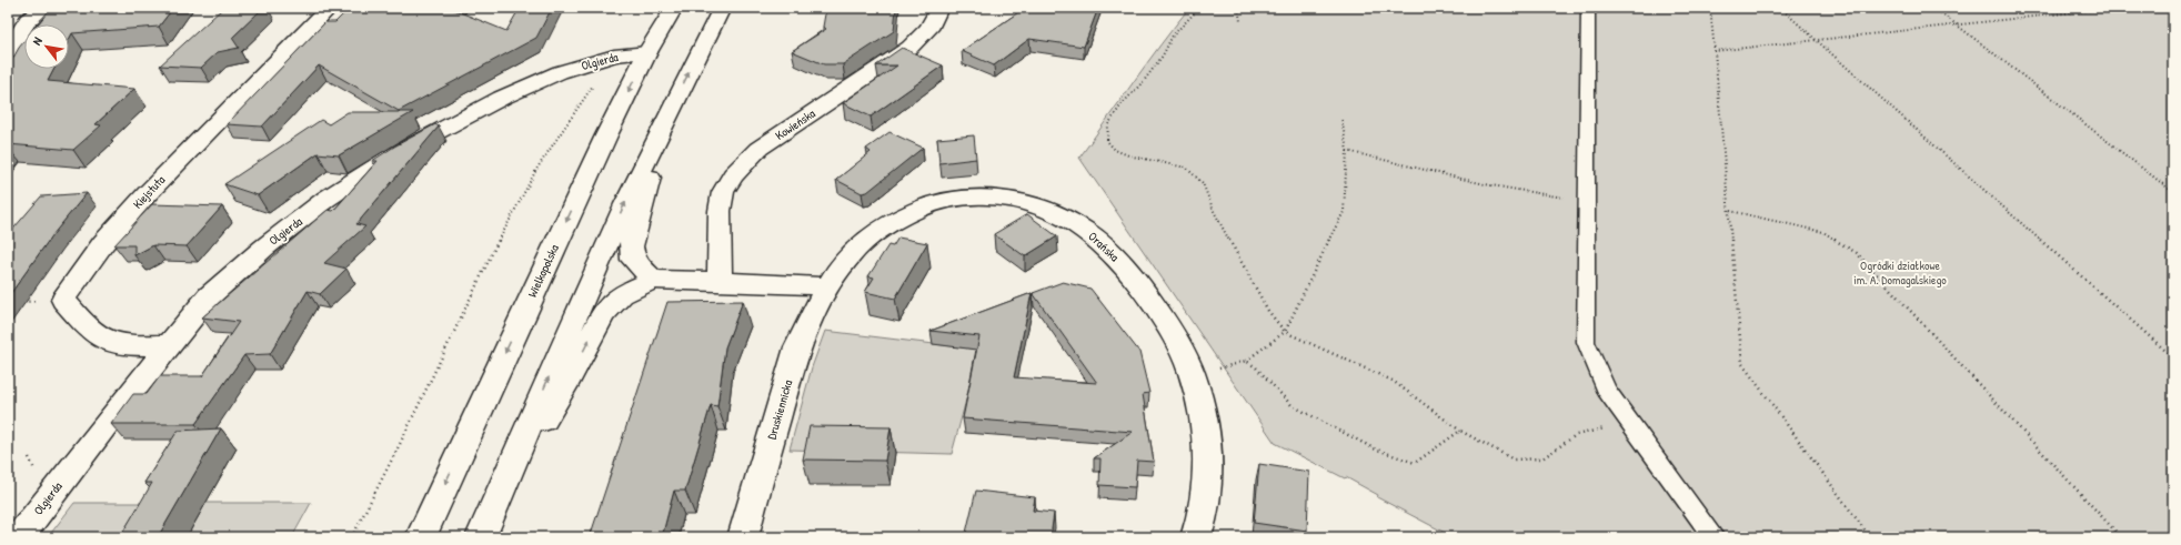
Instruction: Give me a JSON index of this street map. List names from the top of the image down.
{
  "streets": {
    "street": [
      "Olgierda",
      "Kowieńska",
      "Kiejstuta",
      "Orańska",
      "Wielkopolska",
      "Druskiennicka"
    ]
  },
  "crossings": [
    ["Olgierda", "Kiejstuta"],
    ["Olgierda", "Wielkopolska"],
    ["Orańska", "Druskiennicka"]
  ],
  "parks": ["Ogródki działkowe im. A. Domagalskiego"],
  "north": "top left"
}
